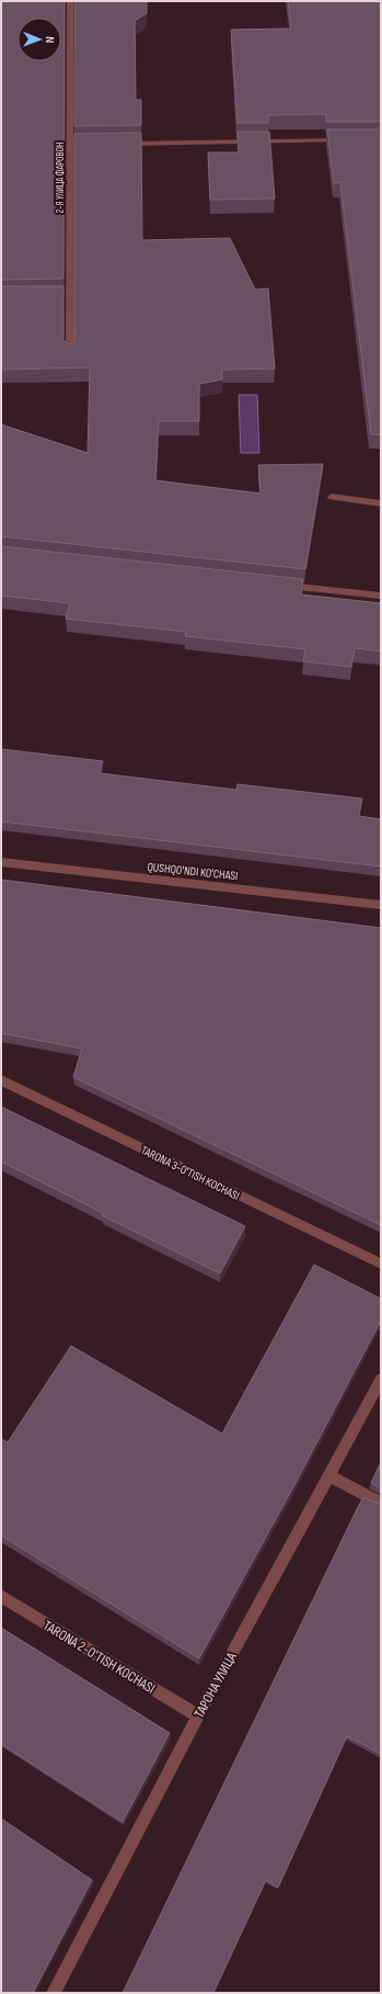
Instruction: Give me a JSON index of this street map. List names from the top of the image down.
{
  "streets": {
    "street": [
      "2-Я УЛИЦА ФАРОВОН",
      "QUSHQO'NDI KO'CHASI",
      "TARONA 3-O'TISH KOCHASI",
      "TARONA 2-O'TISH KOCHASI",
      "ТАРОНА УЛИЦА"
    ]
  },
  "crossings": [
    ["TARONA 2-O'TISH KOCHASI", "ТАРОНА УЛИЦА"]
  ],
  "north": "right"
}
